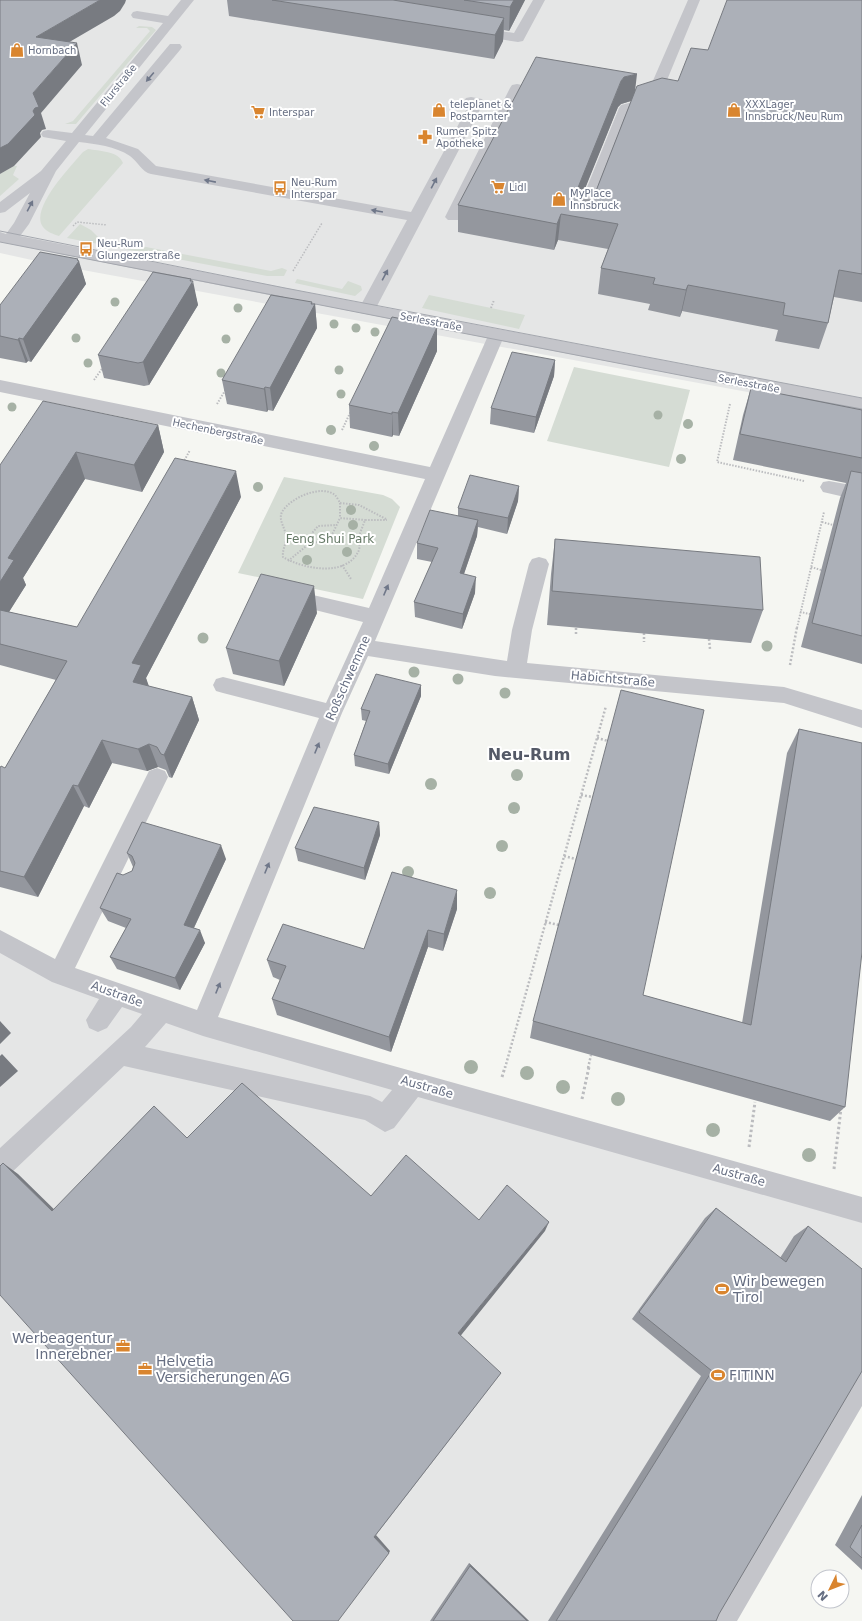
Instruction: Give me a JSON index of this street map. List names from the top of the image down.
{
  "streets": {
    "street": [
      "Flurstraße",
      "Serlesstraße",
      "Hechenbergstraße",
      "Roßschwemme",
      "Habichtstraße",
      "Austraße"
    ]
  },
  "crossings": [
    ["Flurstraße", "Serlesstraße"],
    ["Serlesstraße", "Roßschwemme"],
    ["Hechenbergstraße", "Roßschwemme"],
    ["Roßschwemme", "Habichtstraße"],
    ["Roßschwemme", "Austraße"]
  ],
  "districts": ["Neu-Rum"],
  "parks": ["Feng Shui Park"],
  "places": {
    "shop": [
      "Hornbach",
      "teleplanet & Postparnter",
      "XXXLager Innsbruck/Neu Rum",
      "MyPlace Innsbruck"
    ],
    "supermarket": ["Interspar", "Lidl"],
    "pharmacy": ["Rumer Spitz Apotheke"],
    "bus stop": ["Neu-Rum Interspar", "Neu-Rum Glungezerstraße"],
    "sports": ["Wir bewegen Tirol", "FITINN"],
    "office": ["Werbeagentur Innerebner", "Helvetia Versicherungen AG"]
  },
  "north": "bottom left"
}
